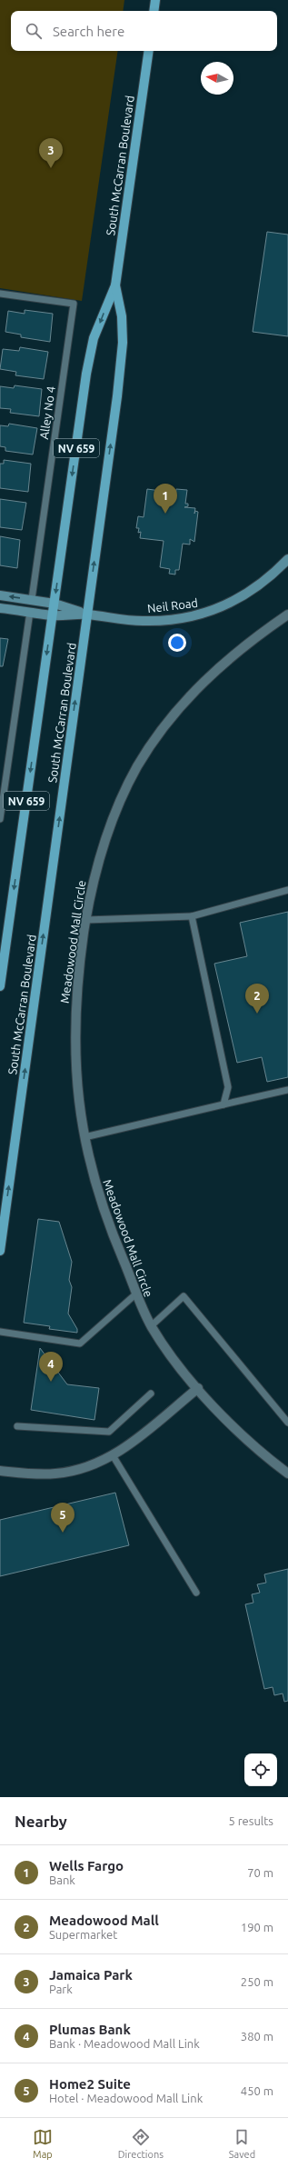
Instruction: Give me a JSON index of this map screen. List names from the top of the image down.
{
  "streets": {
    "main road": ["South McCarran Boulevard", "NV 659"],
    "street": ["Neil Road", "Meadowood Mall Circle"],
    "lane": ["Alley No 4"]
  },
  "crossings": [
    ["South McCarran Boulevard", "Neil Road"],
    ["Alley No 4", "Neil Road"]
  ],
  "north": "left",
  "page": {
    "search": "Search here",
    "pins": [
      "3",
      "1",
      "2",
      "4",
      "5"
    ],
    "heading": ["Nearby", "5 results"],
    "list": [
      {
        "mark": "1",
        "name": "Wells Fargo",
        "note": "Bank",
        "value": "70 m"
      },
      {
        "mark": "2",
        "name": "Meadowood Mall",
        "note": "Supermarket",
        "value": "190 m"
      },
      {
        "mark": "3",
        "name": "Jamaica Park",
        "note": "Park",
        "value": "250 m"
      },
      {
        "mark": "4",
        "name": "Plumas Bank",
        "note": "Bank · Meadowood Mall Link",
        "value": "380 m"
      },
      {
        "mark": "5",
        "name": "Home2 Suite",
        "note": "Hotel · Meadowood Mall Link",
        "value": "450 m"
      }
    ],
    "nav": ["Map", "Directions", "Saved"]
  }
}
